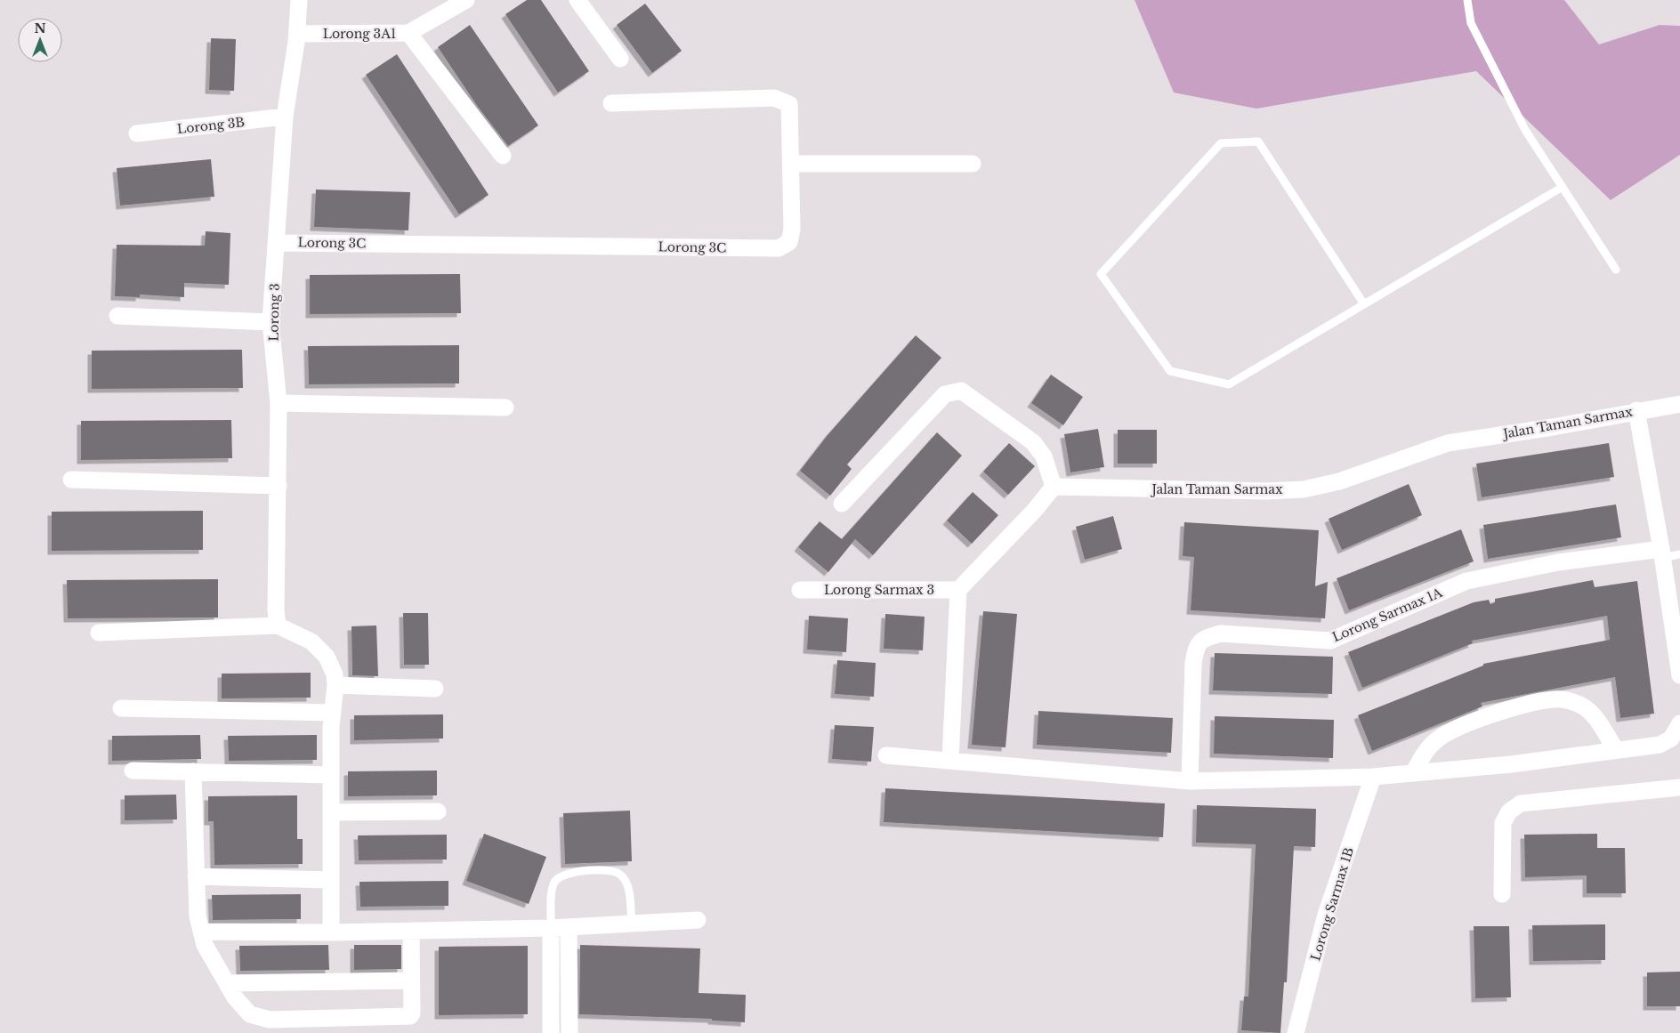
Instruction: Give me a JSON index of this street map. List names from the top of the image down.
{
  "streets": {
    "street": [
      "Lorong 3A1",
      "Lorong 3B",
      "Lorong 3C",
      "Lorong 3",
      "Jalan Taman Sarmax",
      "Lorong Sarmax 3",
      "Lorong Sarmax 1A",
      "Lorong Sarmax 1B"
    ]
  },
  "crossings": [
    ["Lorong 3A1", "Lorong 3"],
    ["Lorong 3B", "Lorong 3"],
    ["Lorong 3C", "Lorong 3"]
  ],
  "north": "top"
}
